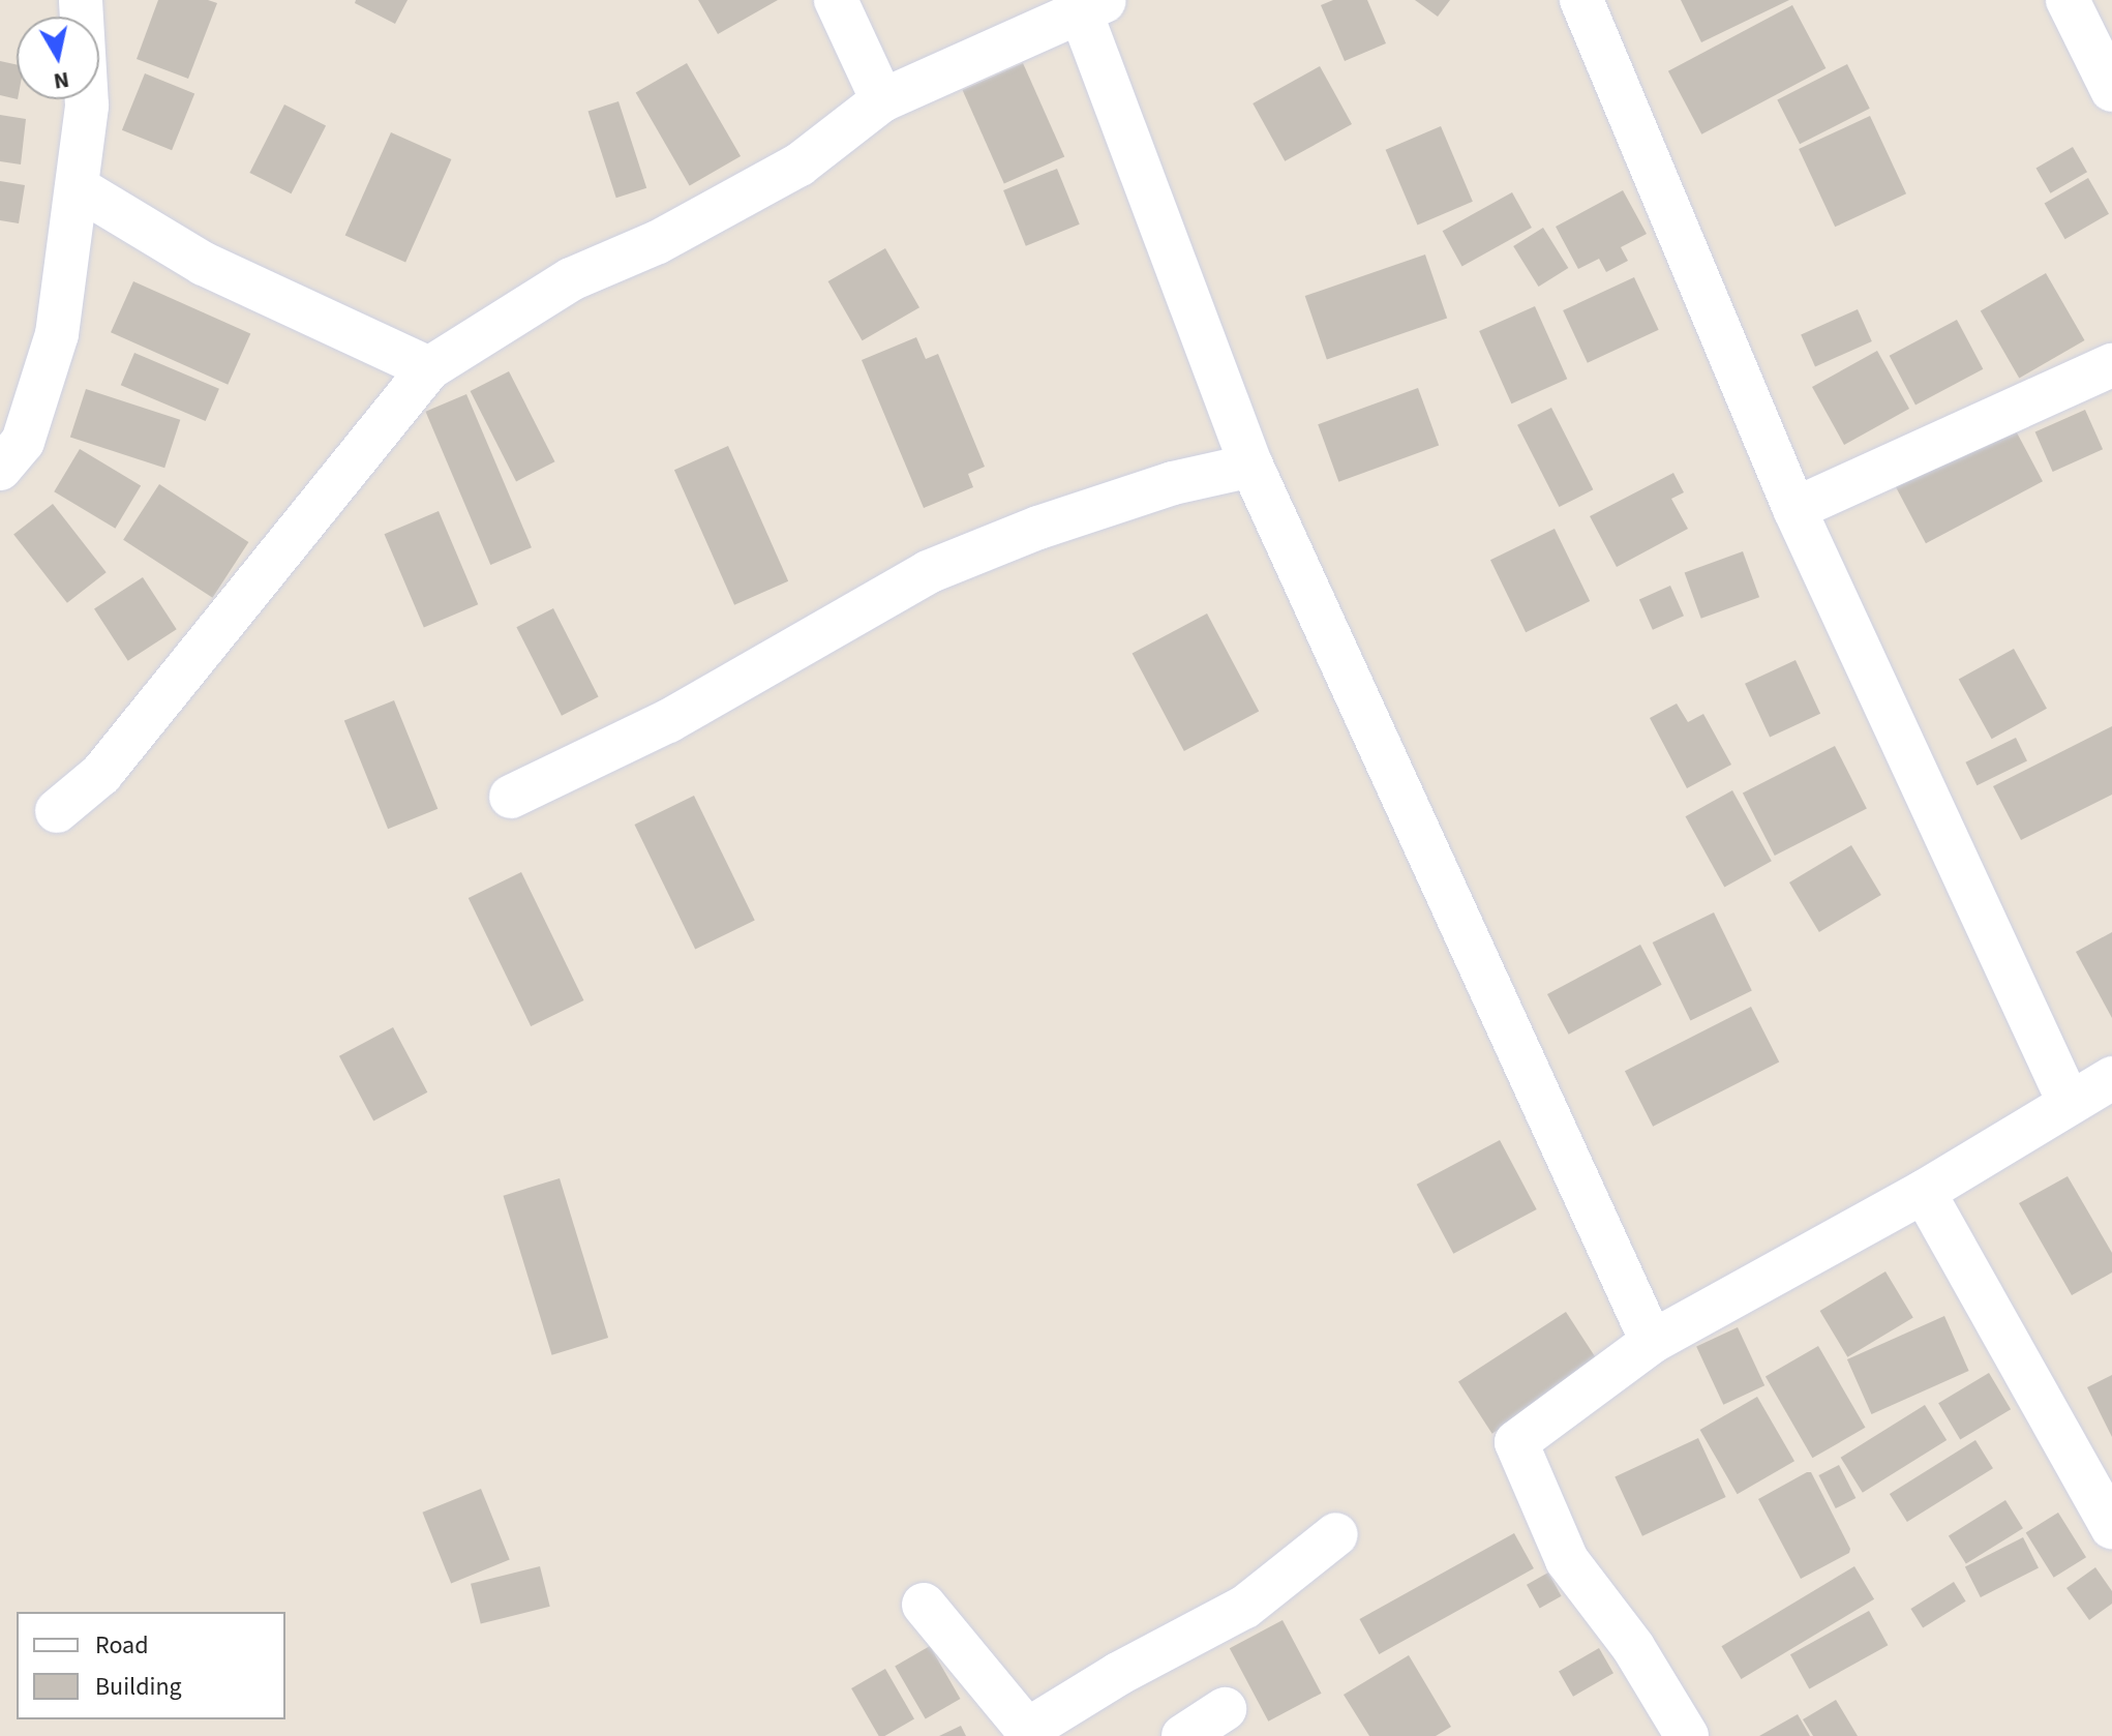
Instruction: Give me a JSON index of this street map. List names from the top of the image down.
{
  "legend": ["Road", "Building"],
  "north": "bottom"
}
